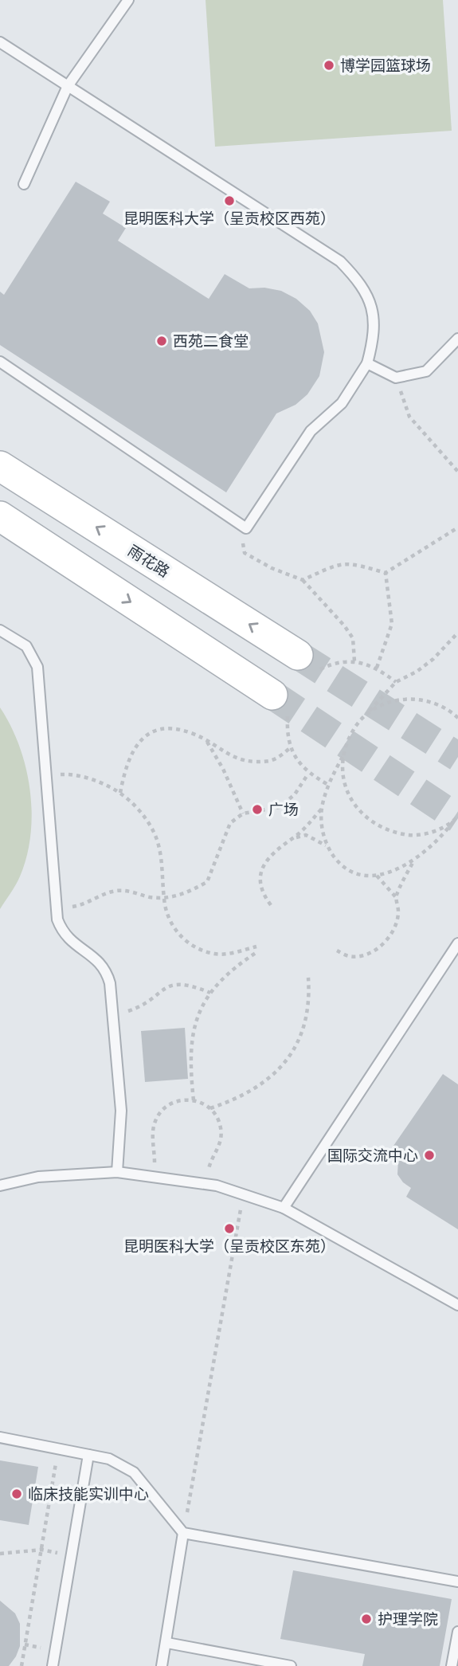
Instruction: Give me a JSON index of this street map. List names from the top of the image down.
{
  "streets": {
    "street": ["雨花路"]
  },
  "places": [
    "博学园篮球场",
    "昆明医科大学（呈贡校区西苑）",
    "西苑二食堂",
    "广场",
    "国际交流中心",
    "昆明医科大学（呈贡校区东苑）",
    "临床技能实训中心",
    "护理学院"
  ]
}
